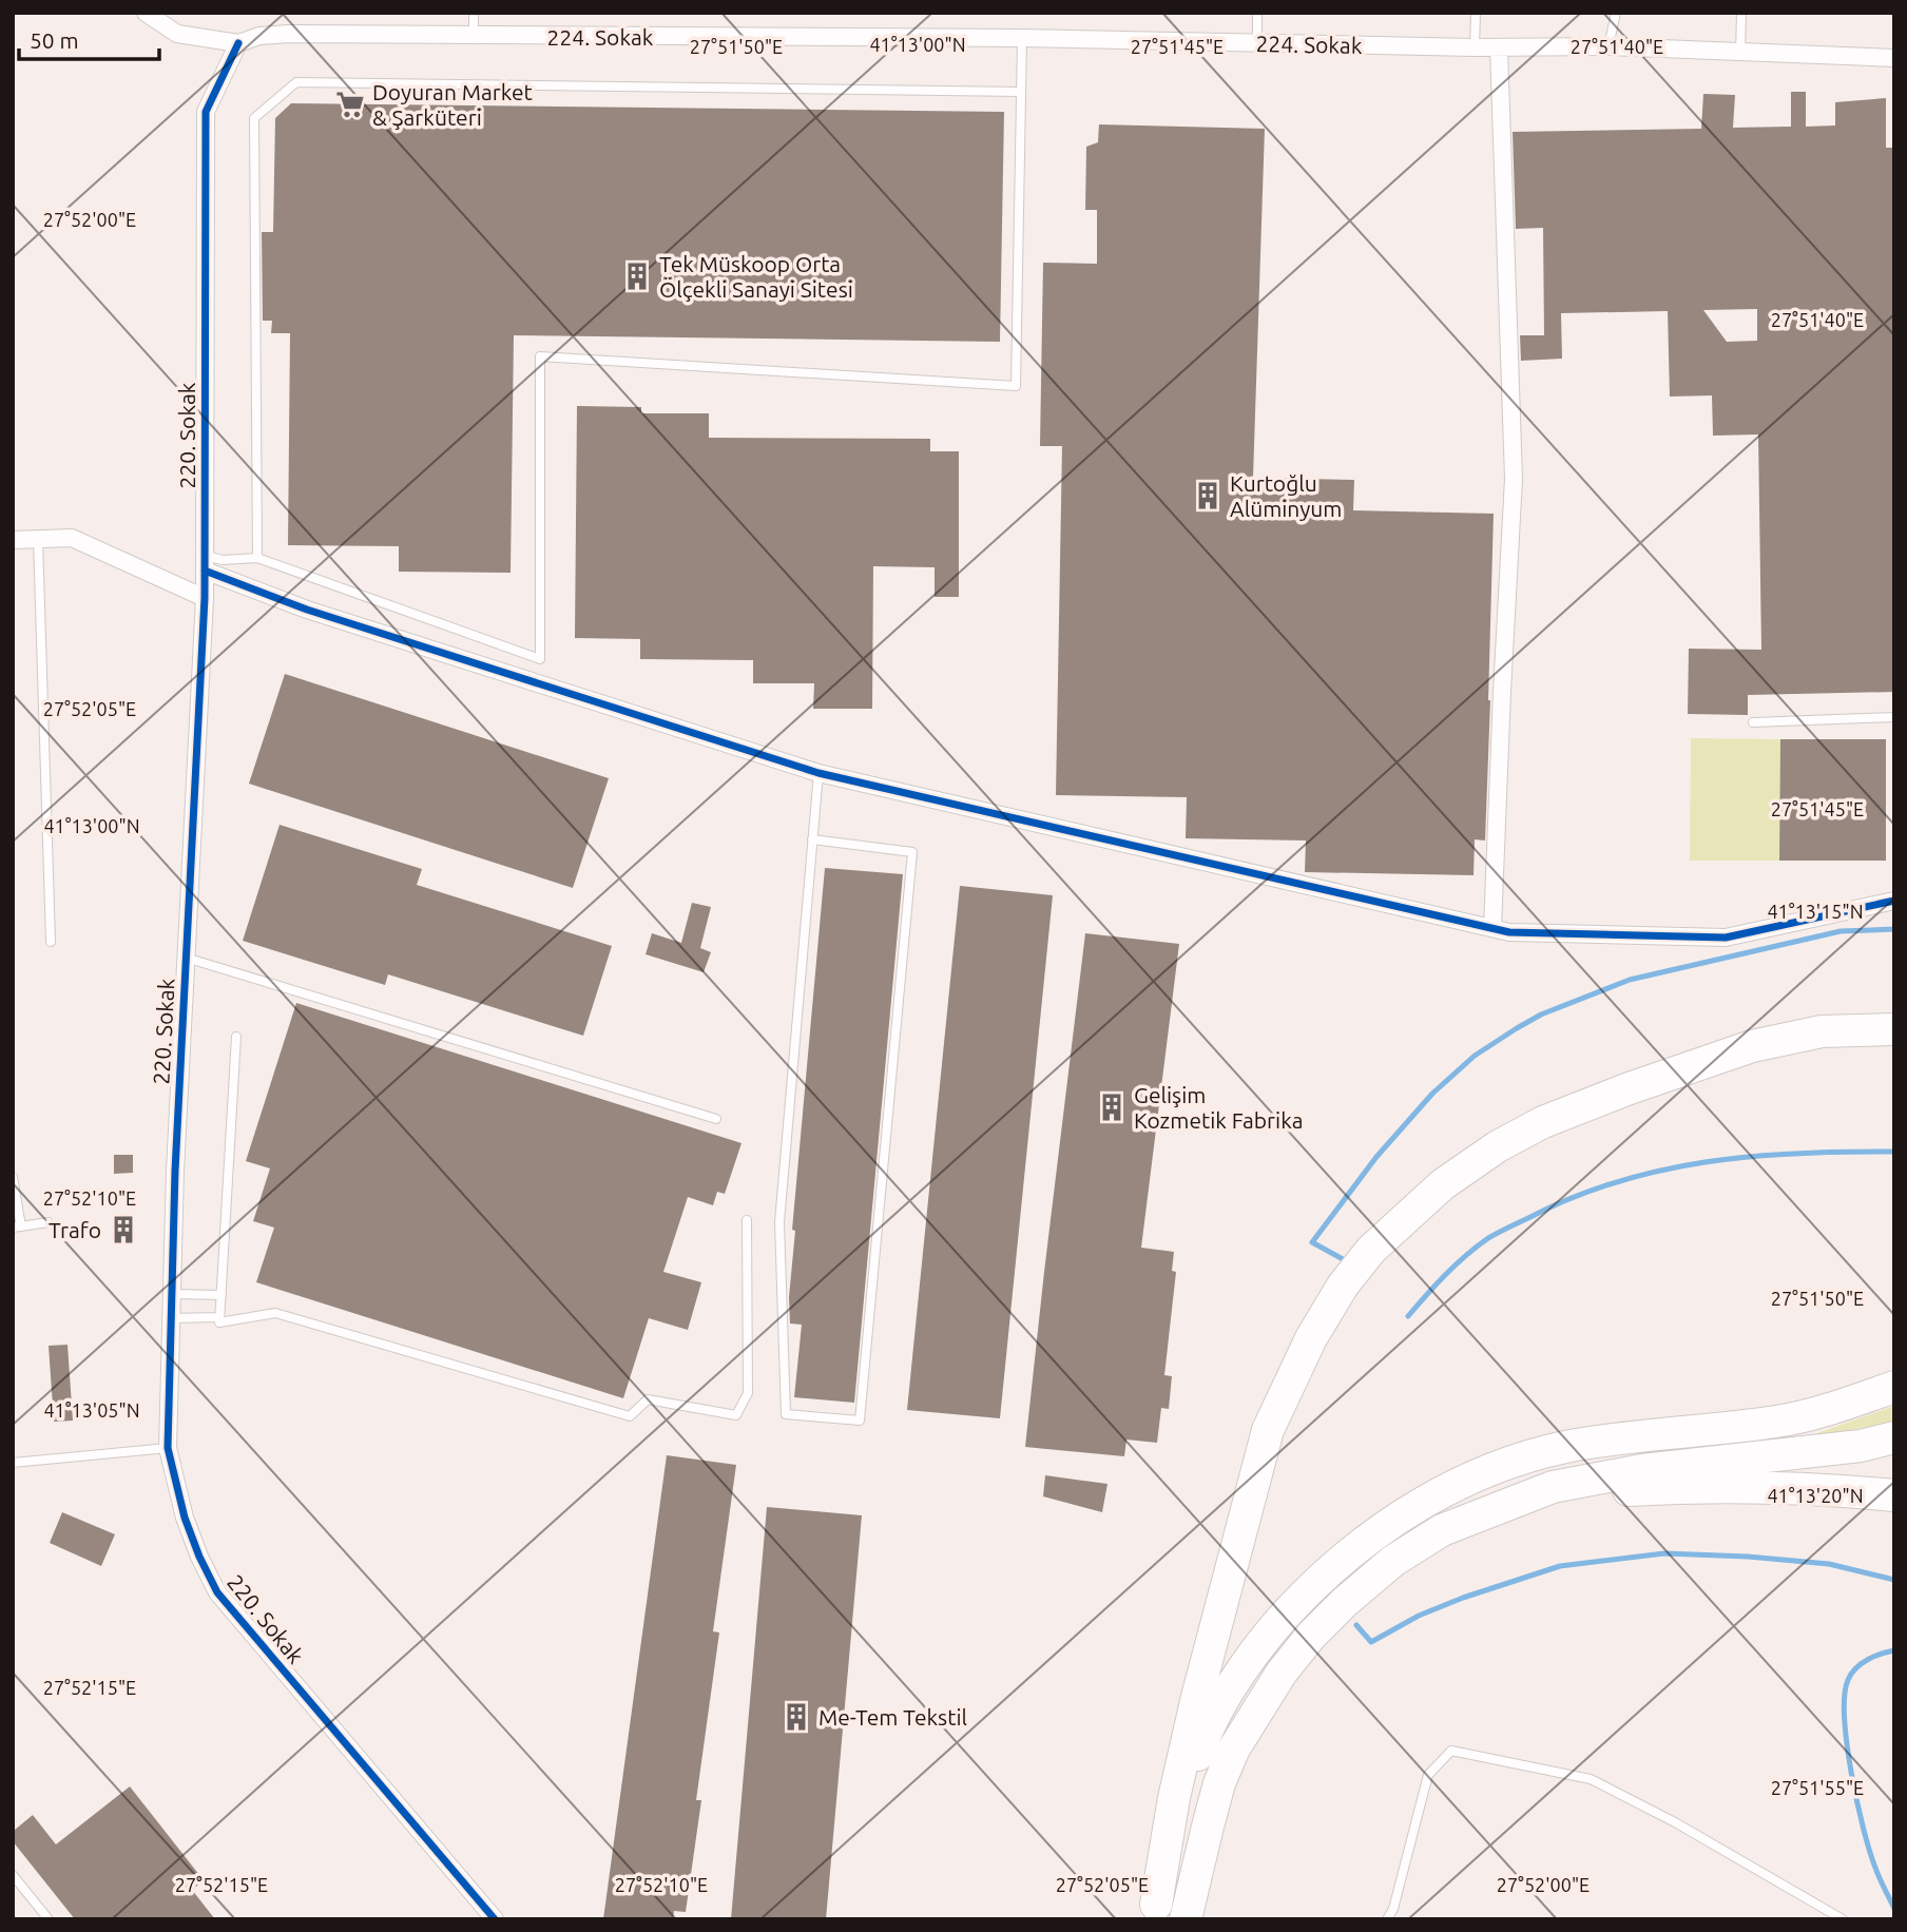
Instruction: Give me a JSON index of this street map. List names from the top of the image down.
{
  "streets": {
    "street": ["224. Sokak", "220. Sokak"]
  },
  "crossings": [
    ["224. Sokak", "220. Sokak"]
  ],
  "places": {
    "supermarket": ["Doyuran Market & Şarküteri"],
    "building": [
      "Tek Müskoop Orta Ölçekli Sanayi Sitesi",
      "Kurtoğlu Alüminyum",
      "Gelişim Kozmetik Fabrika",
      "Trafo",
      "Me-Tem Tekstil"
    ]
  },
  "scale_bar": "50 m",
  "coordinates": [
    "41°13'00\"N",
    "27°51'50\"E",
    "27°51'45\"E",
    "27°51'40\"E",
    "27°52'00\"E",
    "27°52'05\"E",
    "41°13'15\"N",
    "27°52'10\"E",
    "41°13'05\"N",
    "41°13'20\"N",
    "27°52'15\"E",
    "27°51'55\"E"
  ]
}
